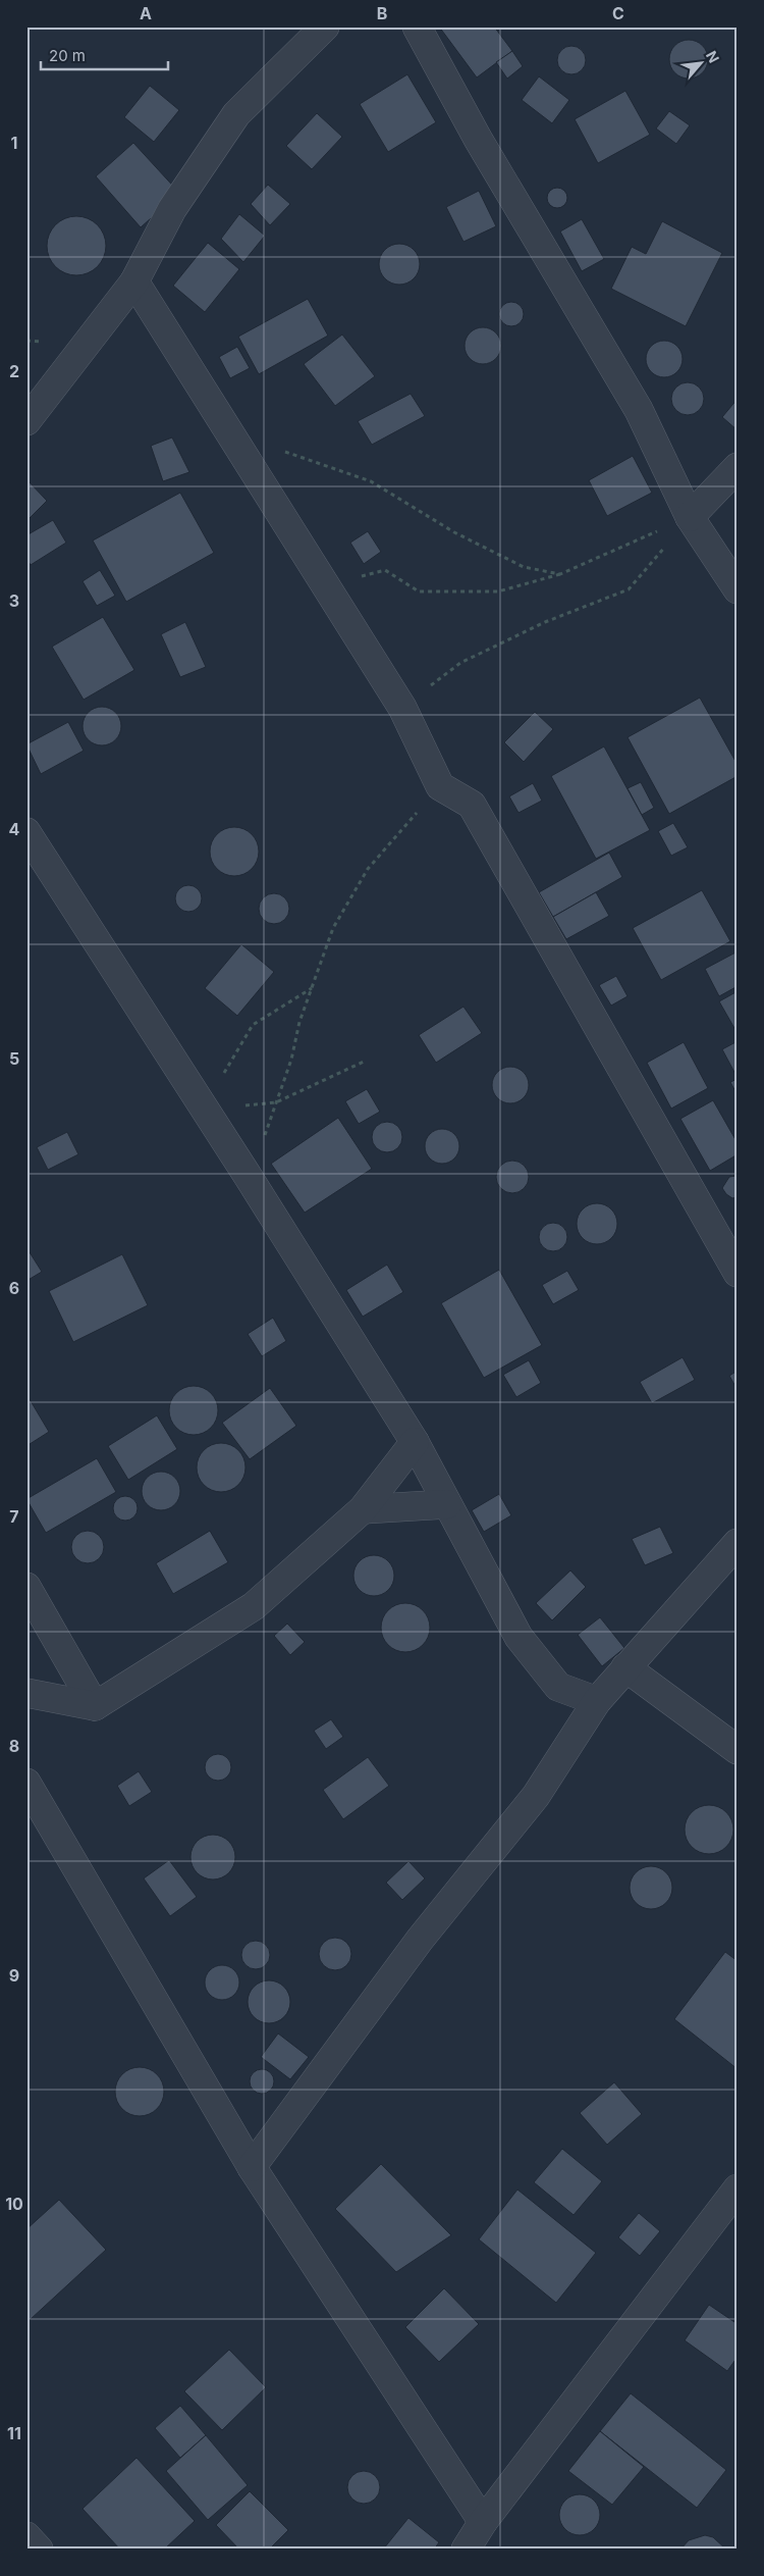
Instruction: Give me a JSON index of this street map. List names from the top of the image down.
{
  "scale_bar": "20 m",
  "north": "top right",
  "grid": {
    "columns": ["A", "B", "C"],
    "rows": [
      "1",
      "2",
      "3",
      "4",
      "5",
      "6",
      "7",
      "8",
      "9",
      "10",
      "11"
    ]
  }
}
